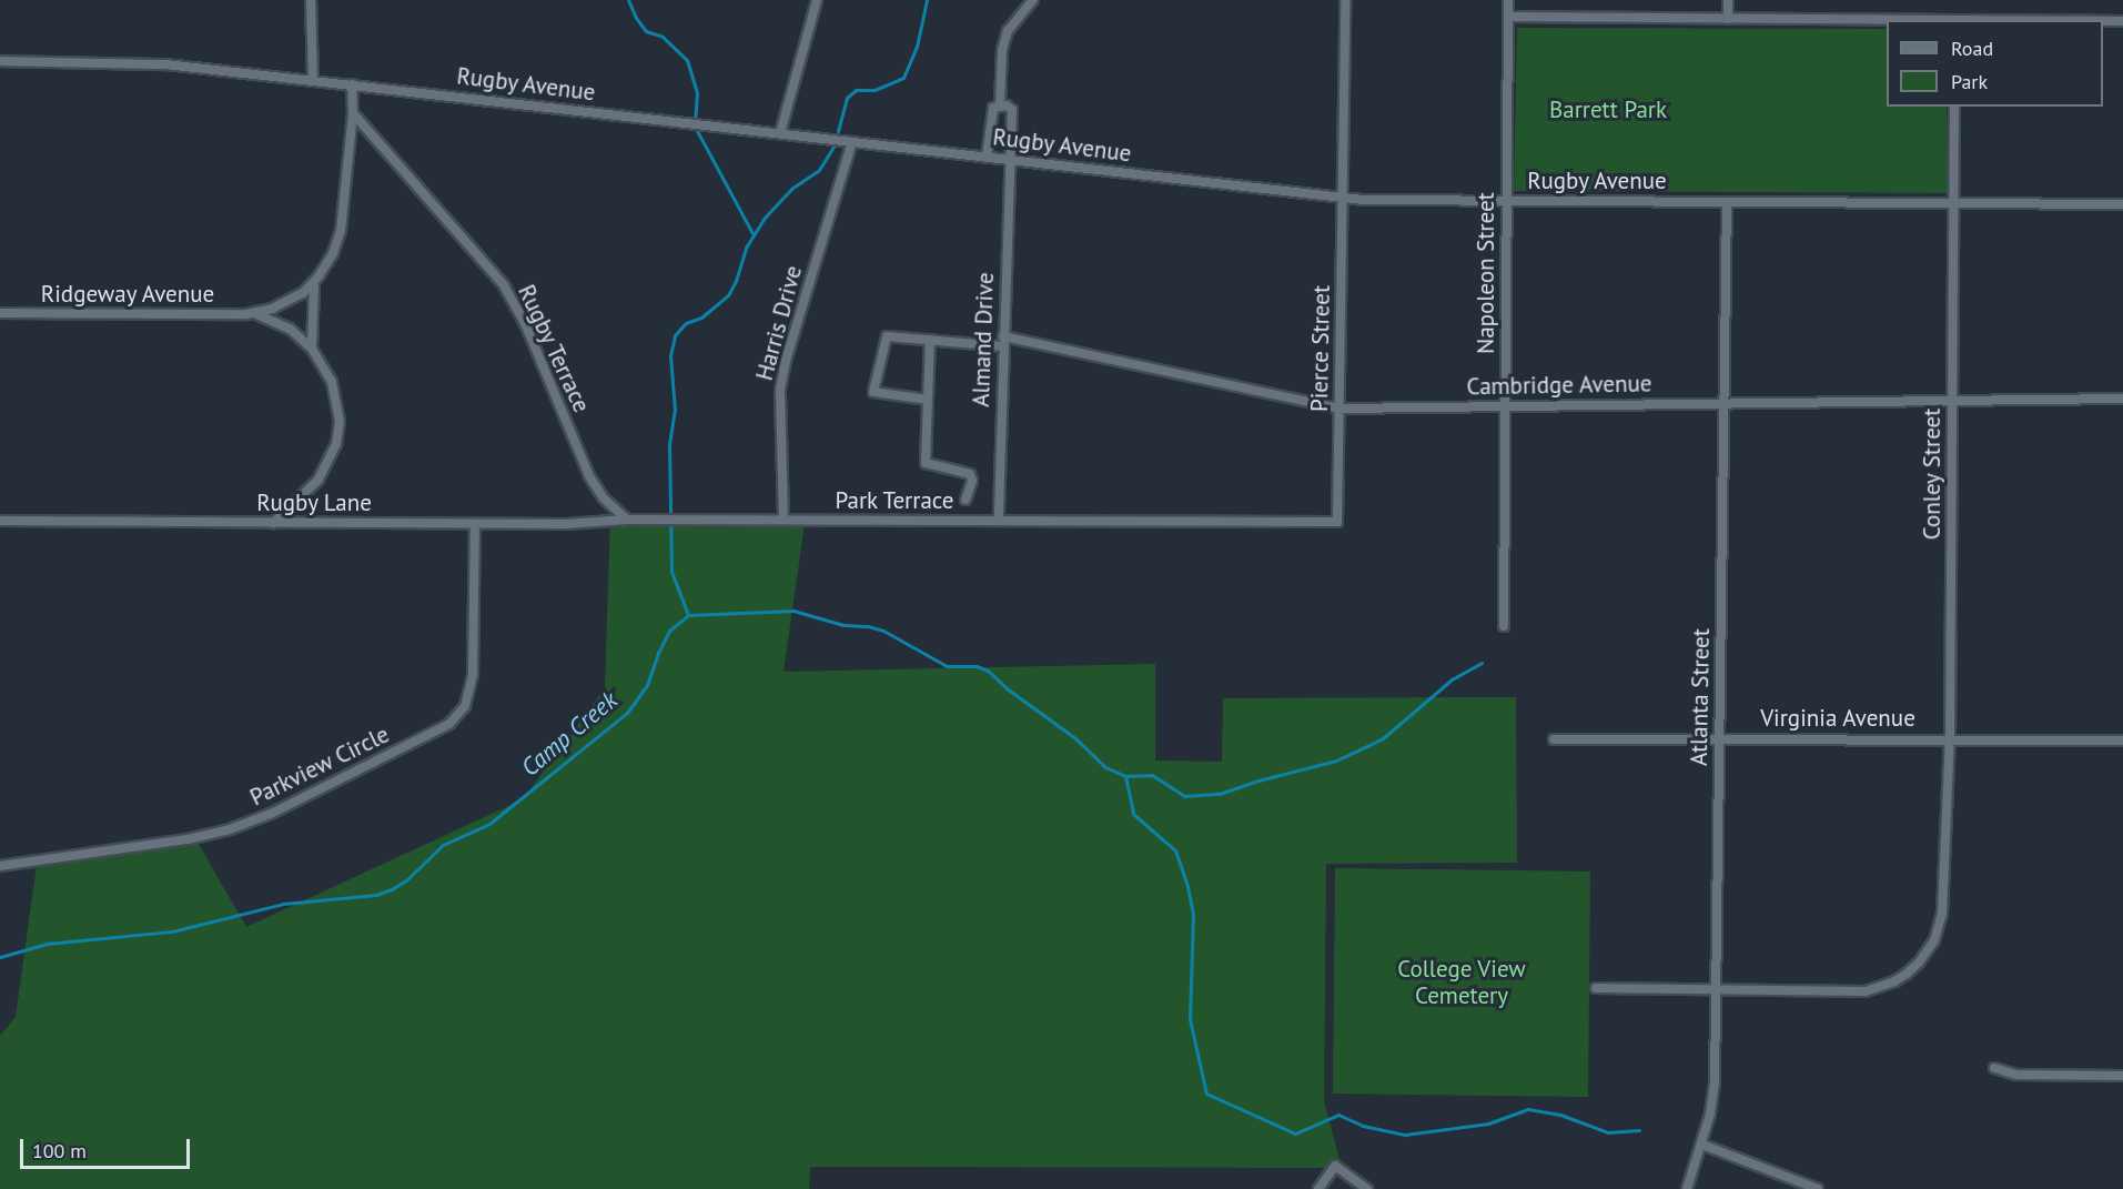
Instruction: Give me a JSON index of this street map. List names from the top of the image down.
{
  "streets": {
    "street": [
      "Rugby Avenue",
      "Napoleon Street",
      "Ridgeway Avenue",
      "Harris Drive",
      "Almand Drive",
      "Rugby Terrace",
      "Pierce Street",
      "Cambridge Avenue",
      "Conley Street",
      "Park Terrace",
      "Rugby Lane",
      "Atlanta Street",
      "Virginia Avenue",
      "Parkview Circle"
    ]
  },
  "crossings": [
    ["Rugby Avenue", "Napoleon Street"],
    ["Rugby Avenue", "Harris Drive"],
    ["Rugby Avenue", "Almand Drive"],
    ["Rugby Avenue", "Pierce Street"],
    ["Rugby Avenue", "Conley Street"],
    ["Rugby Avenue", "Atlanta Street"],
    ["Napoleon Street", "Cambridge Avenue"],
    ["Harris Drive", "Park Terrace"],
    ["Almand Drive", "Cambridge Avenue"],
    ["Almand Drive", "Park Terrace"],
    ["Rugby Terrace", "Park Terrace"],
    ["Rugby Terrace", "Rugby Lane"],
    ["Pierce Street", "Cambridge Avenue"],
    ["Pierce Street", "Park Terrace"],
    ["Cambridge Avenue", "Conley Street"],
    ["Cambridge Avenue", "Atlanta Street"],
    ["Conley Street", "Atlanta Street"],
    ["Conley Street", "Virginia Avenue"],
    ["Park Terrace", "Rugby Lane"],
    ["Rugby Lane", "Parkview Circle"],
    ["Atlanta Street", "Virginia Avenue"]
  ],
  "water": ["Camp Creek"],
  "parks": ["Barrett Park", "College View Cemetery"],
  "legend": ["Road", "Park"],
  "scale_bar": "100 m"
}
